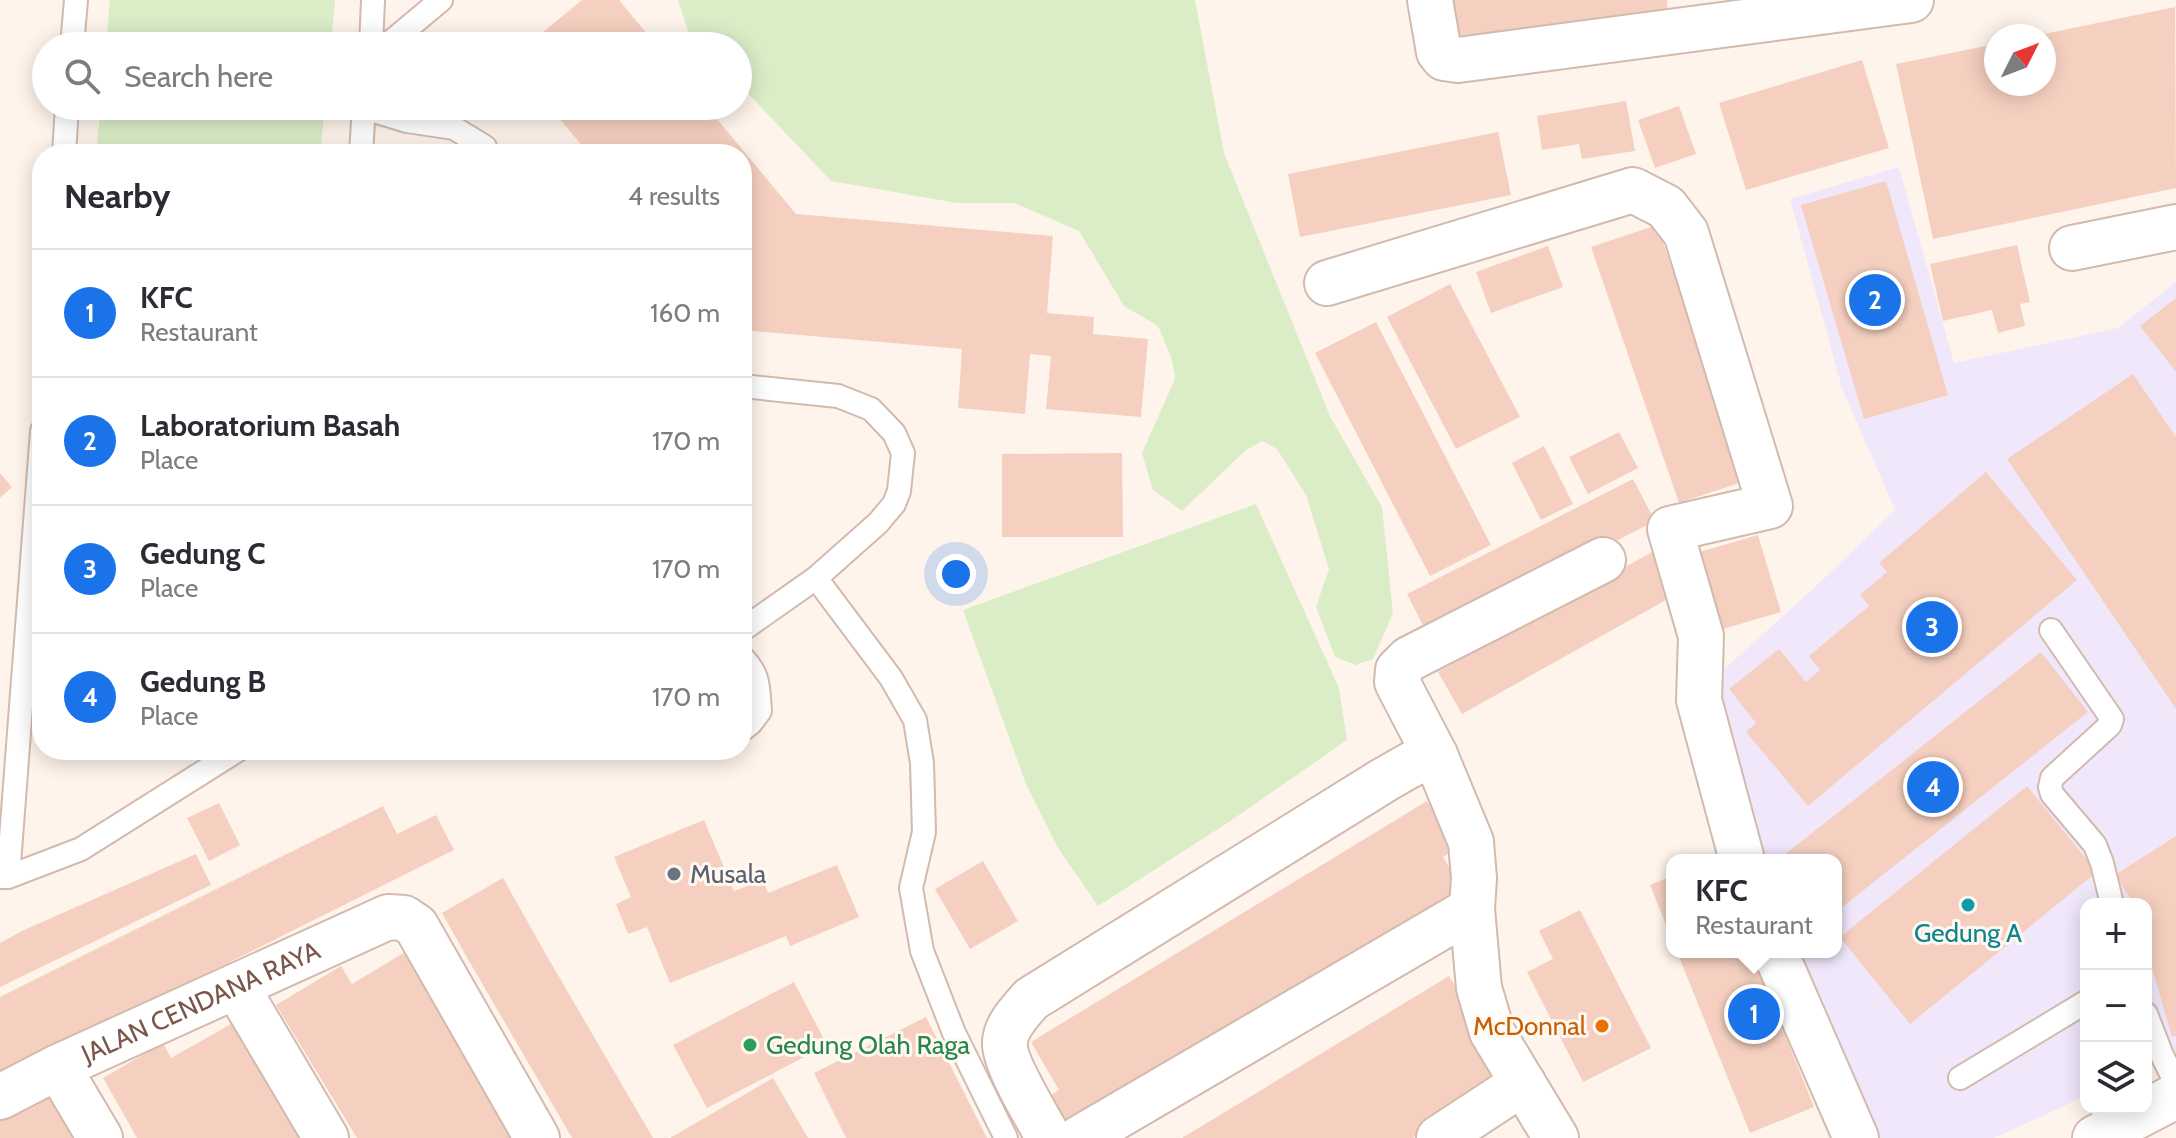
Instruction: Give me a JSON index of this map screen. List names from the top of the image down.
{
  "streets": {
    "street": ["JALAN CENDANA RAYA"]
  },
  "places": [
    "Musala",
    "Gedung A",
    "McDonnal",
    "Gedung Olah Raga"
  ],
  "north": "top right",
  "page": {
    "search": "Search here",
    "heading": ["Nearby", "4 results"],
    "list": [
      {
        "mark": "1",
        "name": "KFC",
        "note": "Restaurant",
        "value": "160 m"
      },
      {
        "mark": "2",
        "name": "Laboratorium Basah",
        "note": "Place",
        "value": "170 m"
      },
      {
        "mark": "3",
        "name": "Gedung C",
        "note": "Place",
        "value": "170 m"
      },
      {
        "mark": "4",
        "name": "Gedung B",
        "note": "Place",
        "value": "170 m"
      }
    ],
    "pins": [
      "2",
      "3",
      "4",
      "1"
    ],
    "popup": ["KFC", "Restaurant"],
    "map_buttons": ["+", "−"]
  }
}
